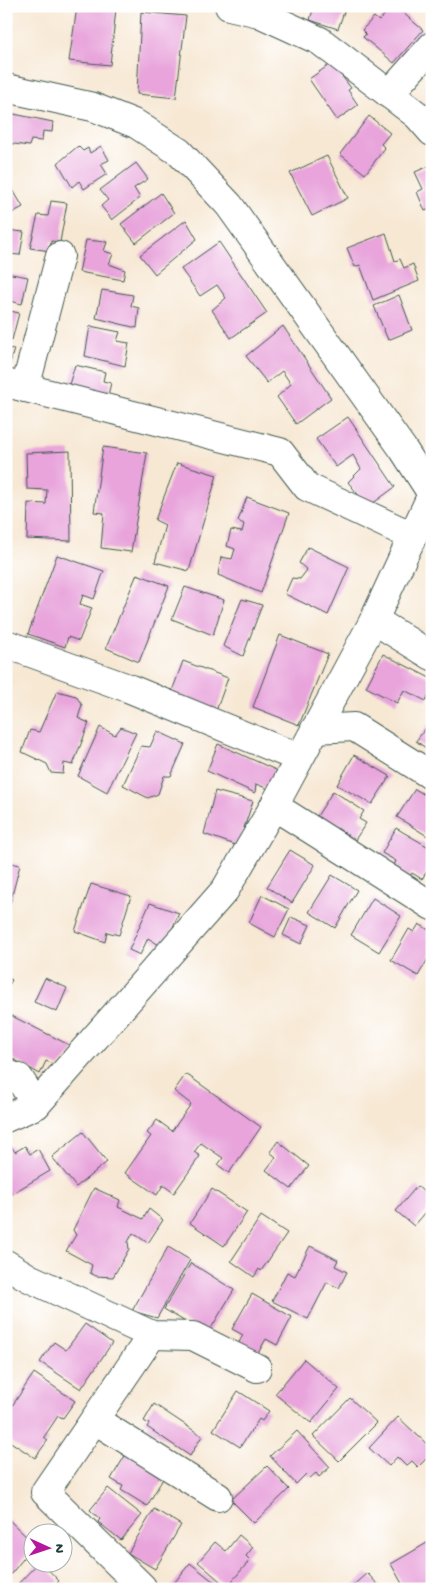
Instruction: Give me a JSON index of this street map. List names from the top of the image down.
{
  "north": "right"
}
